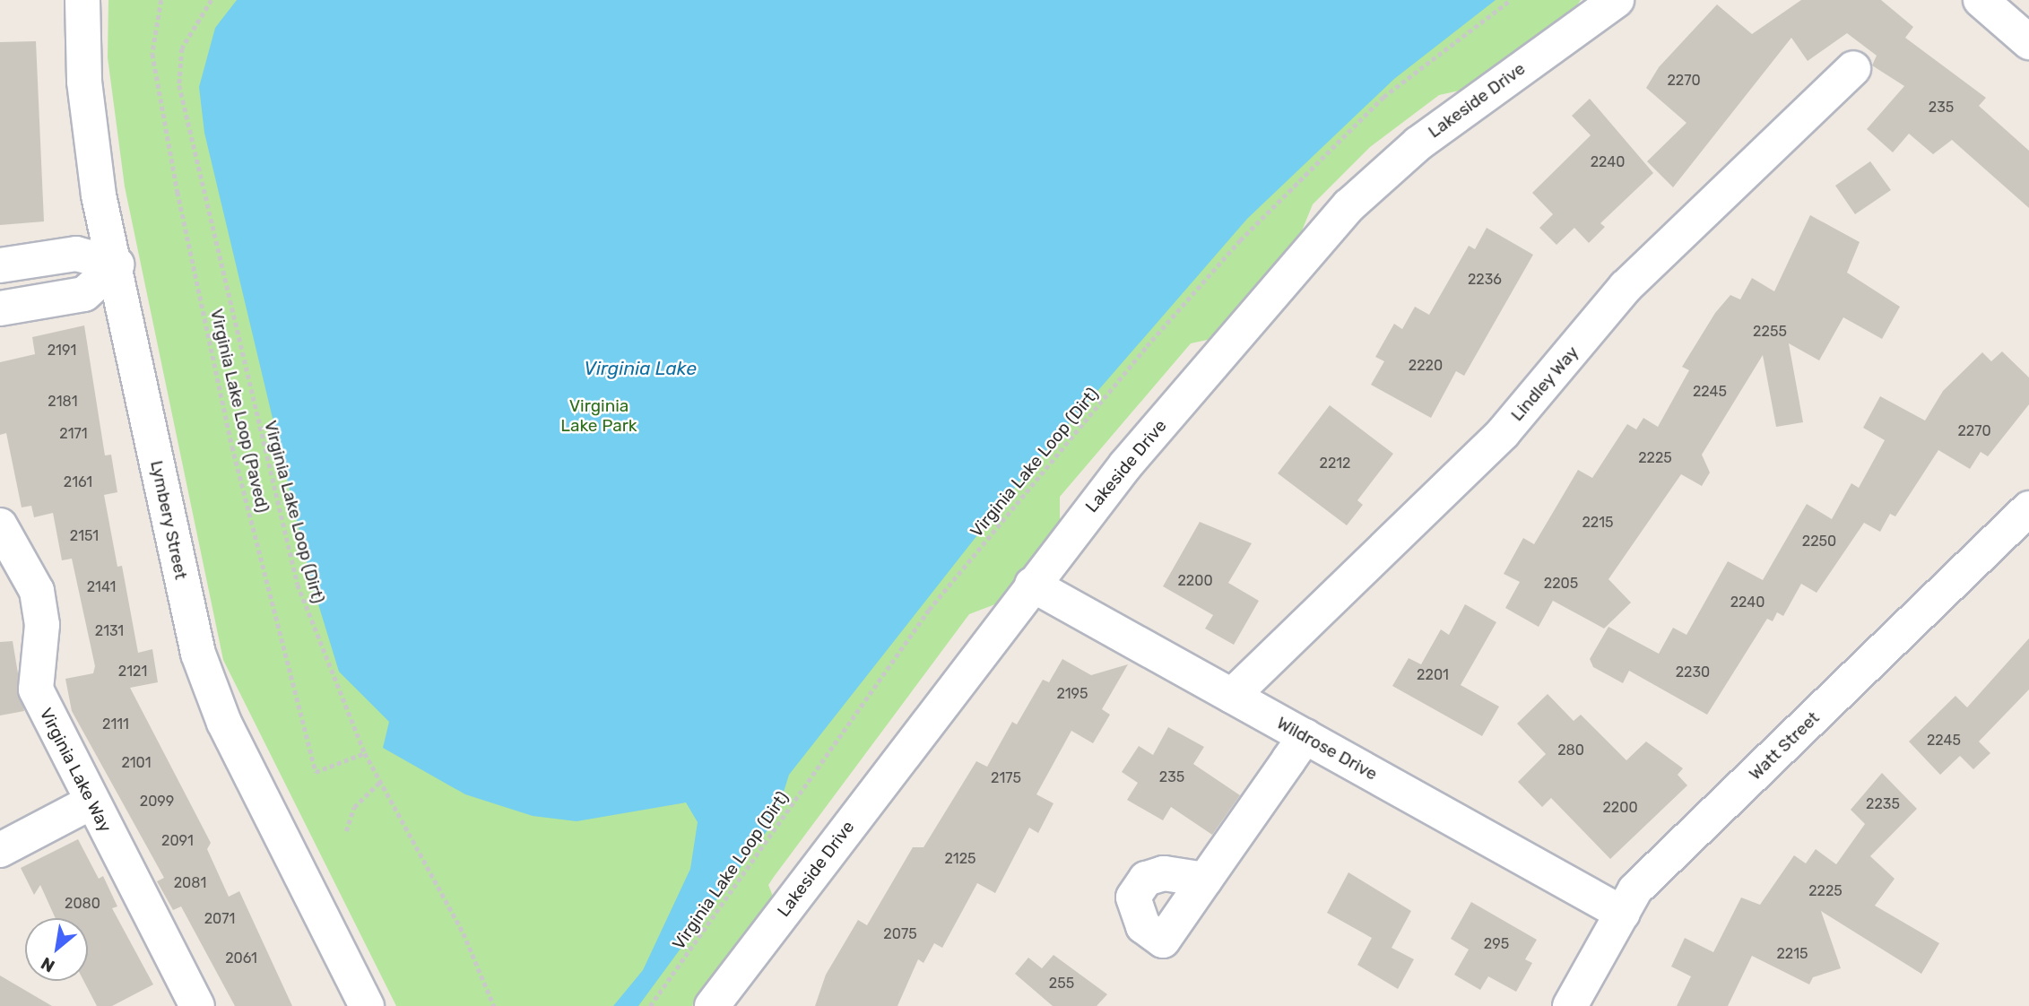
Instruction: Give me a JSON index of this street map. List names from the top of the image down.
{
  "streets": {
    "street": [
      "Lakeside Drive",
      "Lindley Way",
      "Lymbery Street",
      "Watt Street",
      "Wildrose Drive",
      "Virginia Lake Way"
    ],
    "path": ["Virginia Lake Loop (Paved)", "Virginia Lake Loop (Dirt)"]
  },
  "crossings": [
    ["Lakeside Drive", "Wildrose Drive"],
    ["Lindley Way", "Wildrose Drive"],
    ["Virginia Lake Loop (Paved)", "Virginia Lake Loop (Dirt)"],
    ["Watt Street", "Wildrose Drive"]
  ],
  "water": ["Virginia Lake"],
  "parks": ["Virginia Lake Park"],
  "house_numbers": [
    "2270",
    "235",
    "2240",
    "2236",
    "2255",
    "2191",
    "2220",
    "2245",
    "2181",
    "2270",
    "2171",
    "2225",
    "2212",
    "2161",
    "2215",
    "2151",
    "2250",
    "2200",
    "2205",
    "2141",
    "2240",
    "2131",
    "2121",
    "2230",
    "2201",
    "2195",
    "2111",
    "2245",
    "280",
    "2101",
    "235",
    "2175",
    "2099",
    "2235",
    "2200",
    "2091",
    "2125",
    "2081",
    "2225",
    "2080",
    "2071",
    "2075",
    "295",
    "2215",
    "2061",
    "255"
  ],
  "north": "bottom left"
}
